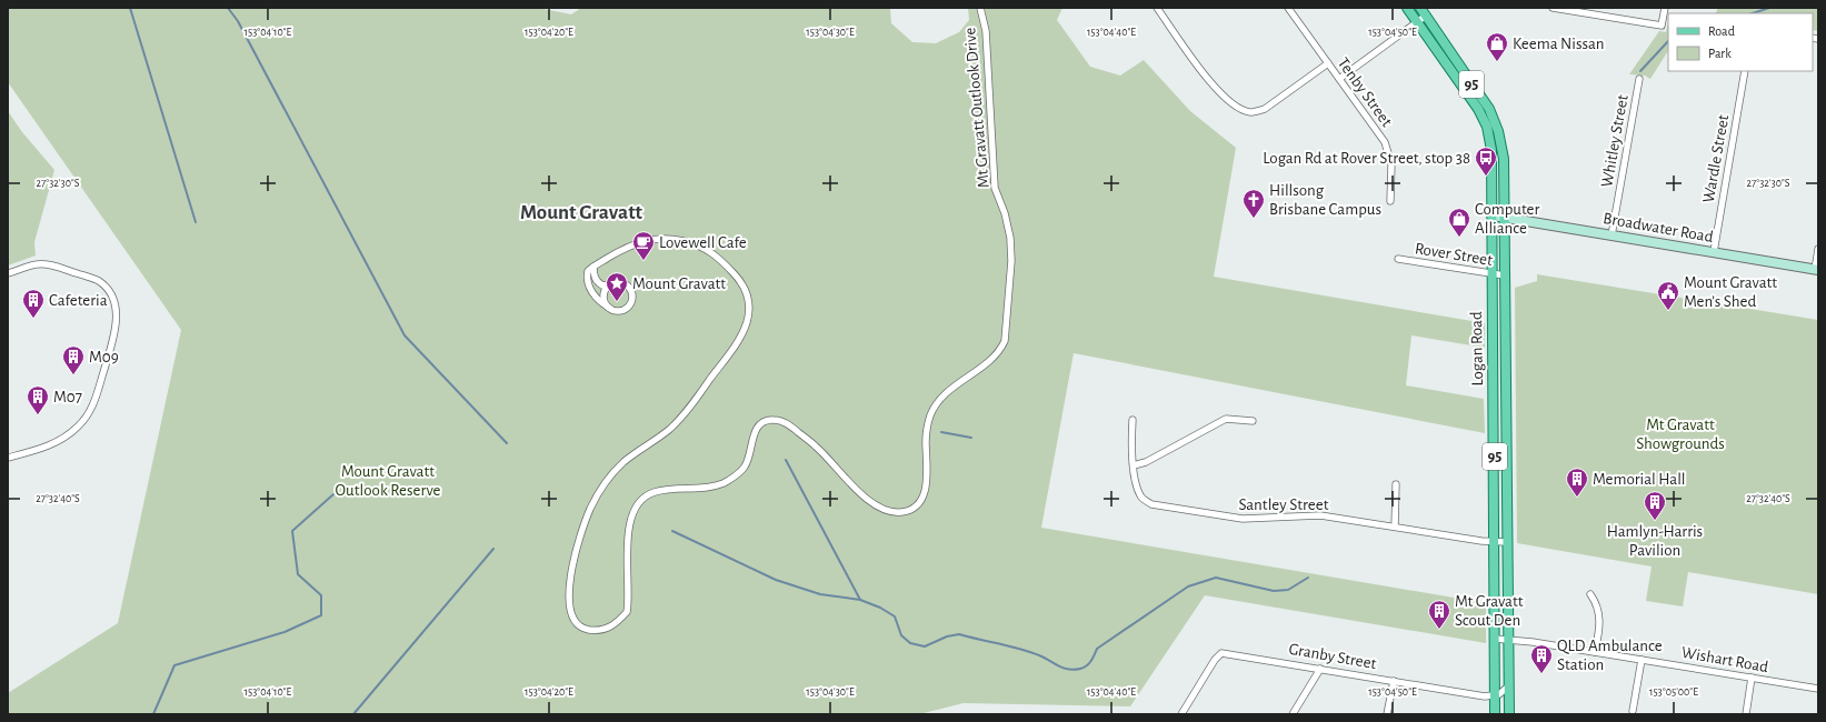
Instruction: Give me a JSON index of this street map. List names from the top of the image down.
{
  "streets": {
    "main road": ["95", "Broadwater Road", "Logan Road"],
    "street": [
      "Tenby Street",
      "Mt Gravatt Outlook Drive",
      "Whitley Street",
      "Wardle Street",
      "Rover Street",
      "Santley Street",
      "Granby Street",
      "Wishart Road"
    ]
  },
  "crossings": [
    ["Whitley Street", "Broadwater Road"],
    ["Wardle Street", "Broadwater Road"],
    ["Broadwater Road", "Logan Road"],
    ["Rover Street", "Logan Road"],
    ["Logan Road", "Santley Street"],
    ["Logan Road", "Granby Street"],
    ["Logan Road", "Wishart Road"]
  ],
  "districts": ["Mount Gravatt"],
  "parks": ["Mt Gravatt Showgrounds", "Mount Gravatt Outlook Reserve"],
  "places": {
    "shop": ["Keema Nissan", "Computer Alliance"],
    "bus stop": ["Logan Rd at Rover Street, stop 38"],
    "church": ["Hillsong Brisbane Campus"],
    "cafe": ["Lovewell Cafe"],
    "place": ["Mount Gravatt"],
    "public building": ["Mount Gravatt Men’s Shed"],
    "building": [
      "Cafeteria",
      "M09",
      "M07",
      "Memorial Hall",
      "Hamlyn-Harris Pavilion",
      "Mt Gravatt Scout Den",
      "QLD Ambulance Station"
    ]
  },
  "legend": ["Road", "Park"],
  "coordinates": [
    "153°04'10\"E",
    "153°04'20\"E",
    "153°04'30\"E",
    "153°04'40\"E",
    "153°04'50\"E",
    "27°32'30\"S",
    "27°32'40\"S",
    "153°05'00\"E"
  ]
}
